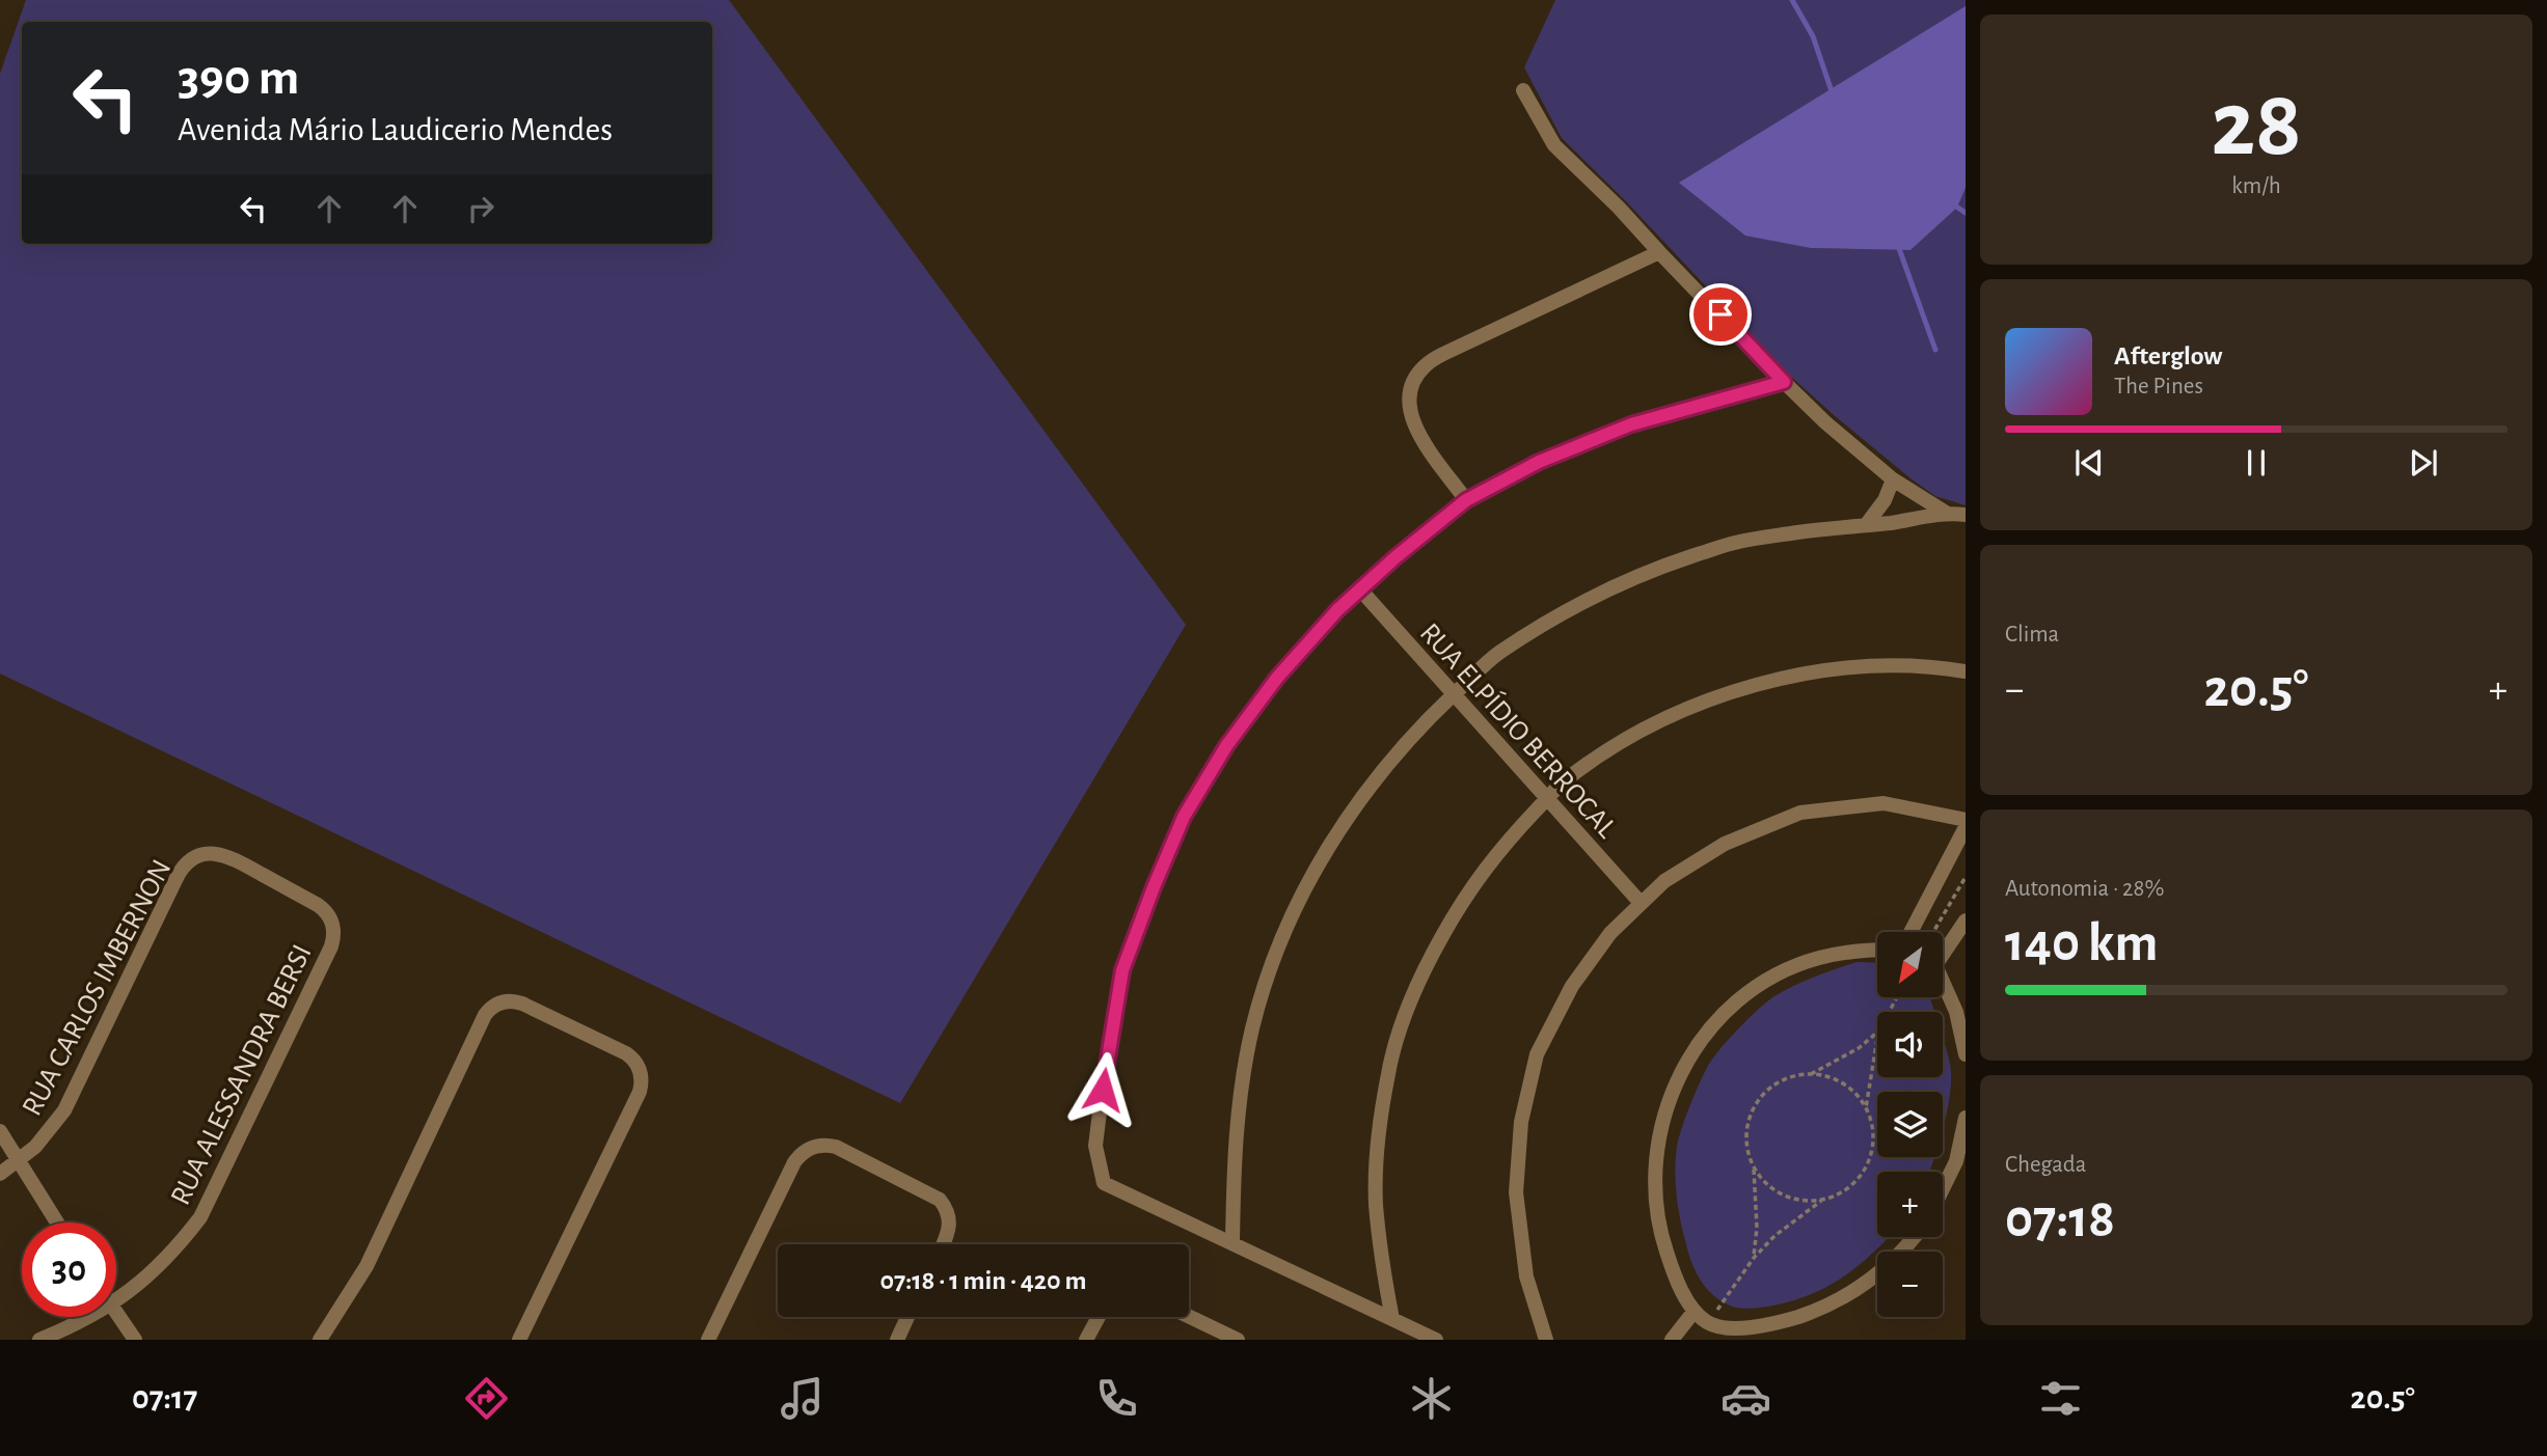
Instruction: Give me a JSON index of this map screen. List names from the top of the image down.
{
  "streets": {
    "street": ["RUA ELPÍDIO BERROCAL", "RUA CARLOS IMBERNON", "RUA ALESSANDRA BERSI"]
  },
  "crossings": [
    ["RUA CARLOS IMBERNON", "RUA ALESSANDRA BERSI"]
  ],
  "north": "bottom left",
  "page": {
    "tile": [
      ["28", "km/h"],
      "Clima",
      ["Autonomia · 28%", "140 km"],
      ["Chegada", "07:18"]
    ],
    "turn": ["390 m", "Avenida Mário Laudicerio Mendes"],
    "song": ["Afterglow", "The Pines"],
    "heat": ["−", "20.5°", "+"],
    "map_buttons": ["+", "−"],
    "limit": "30",
    "trip": "07:18 · 1 min · 420 m",
    "tabs": ["07:17", "20.5°"]
  }
}
